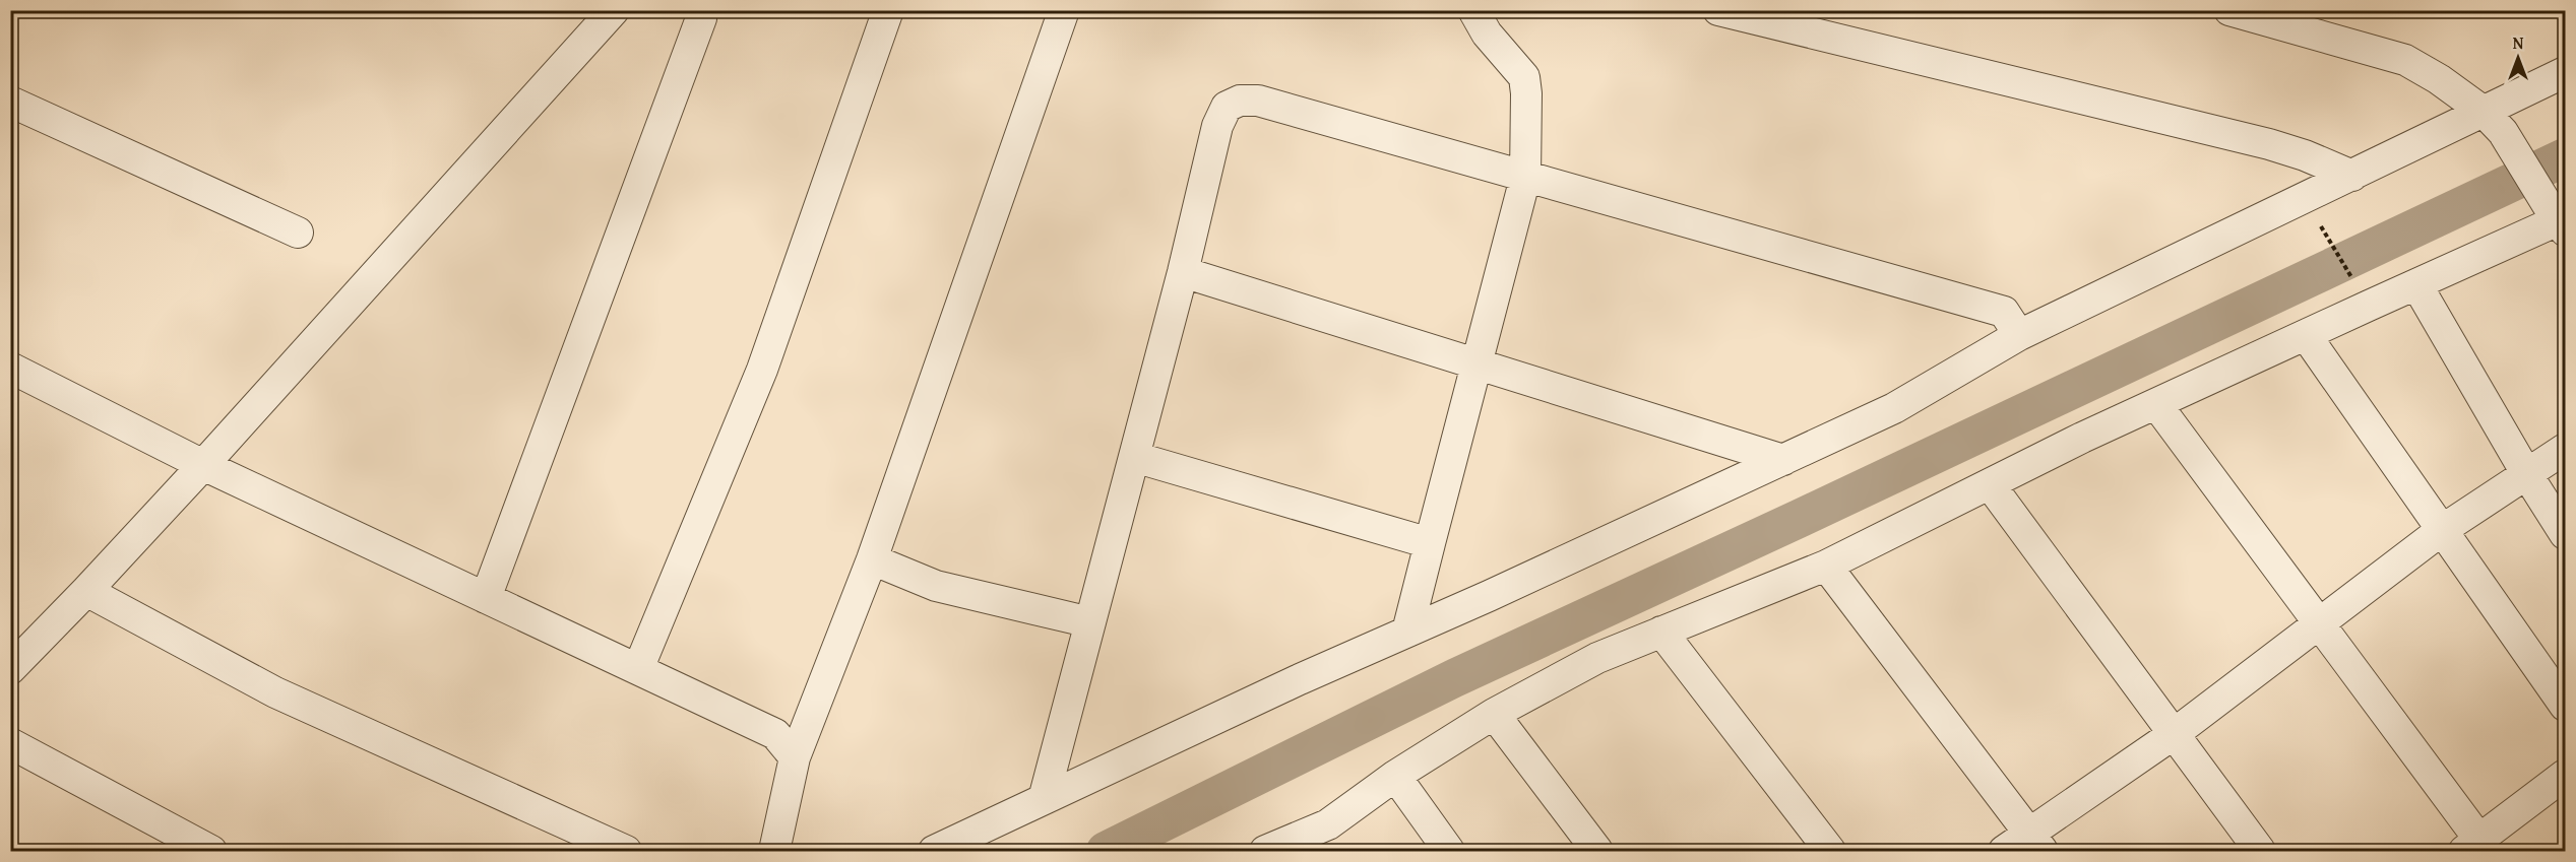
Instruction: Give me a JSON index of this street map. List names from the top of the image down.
{
  "north": "top"
}
